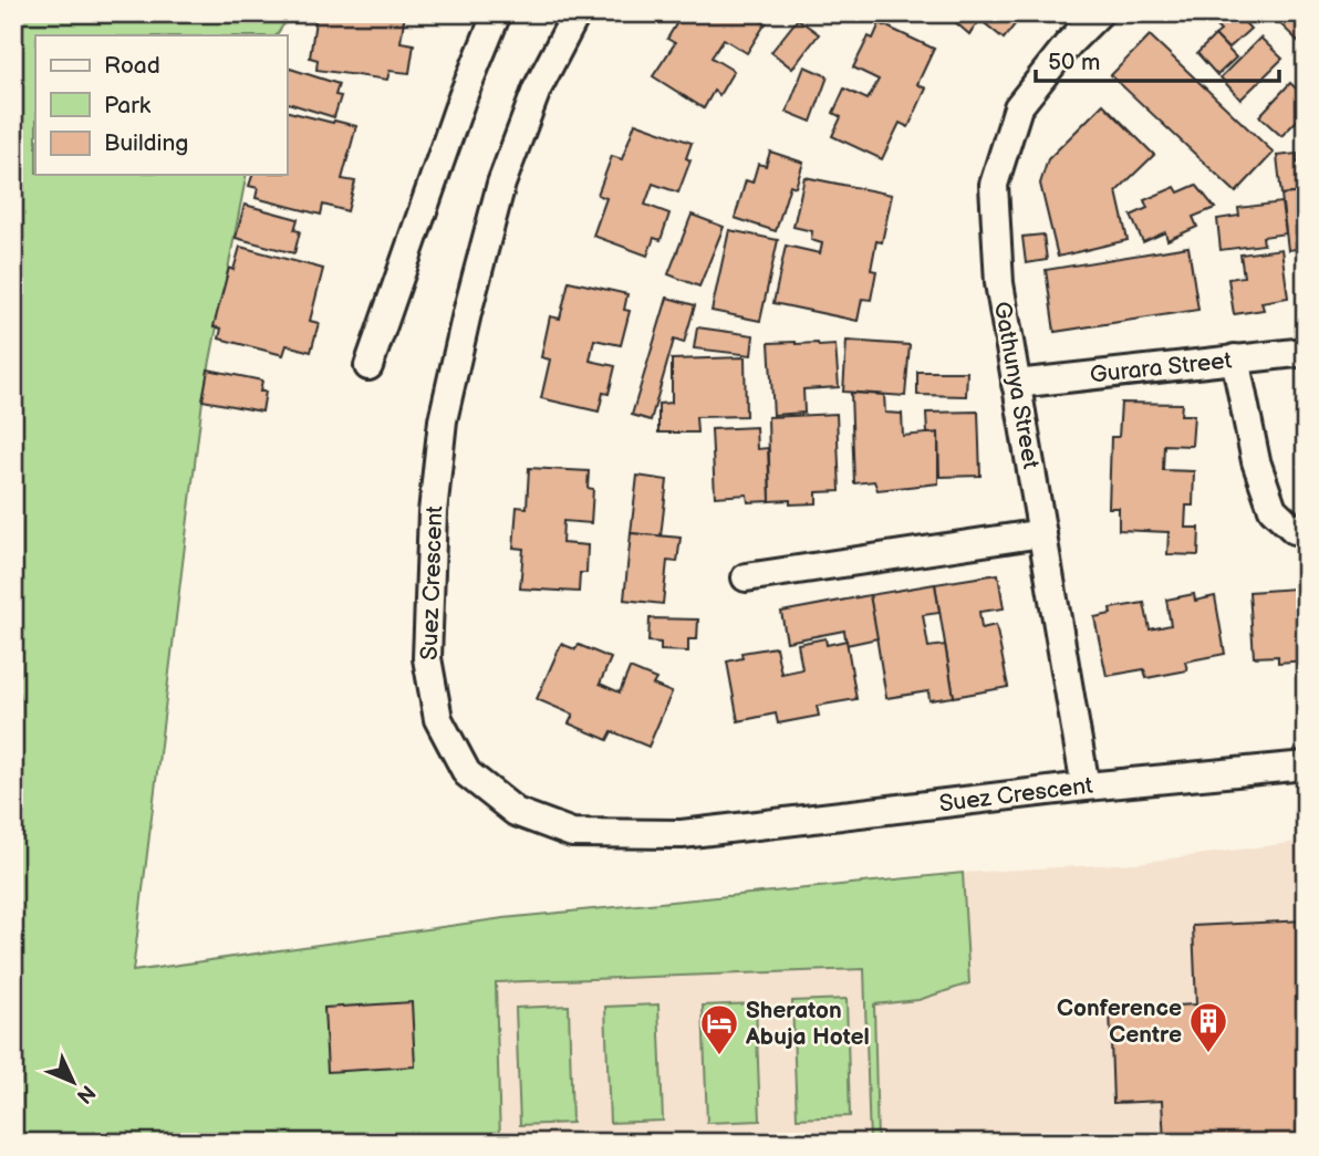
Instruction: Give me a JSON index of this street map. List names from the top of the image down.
{
  "streets": {
    "street": ["Gurara Street", "Gathunya Street", "Suez Crescent"]
  },
  "crossings": [
    ["Gurara Street", "Gathunya Street"],
    ["Gathunya Street", "Suez Crescent"]
  ],
  "places": {
    "building": ["Conference Centre"],
    "hotel": ["Sheraton Abuja Hotel"]
  },
  "legend": ["Road", "Park", "Building"],
  "scale_bar": "50 m",
  "north": "bottom right"
}
